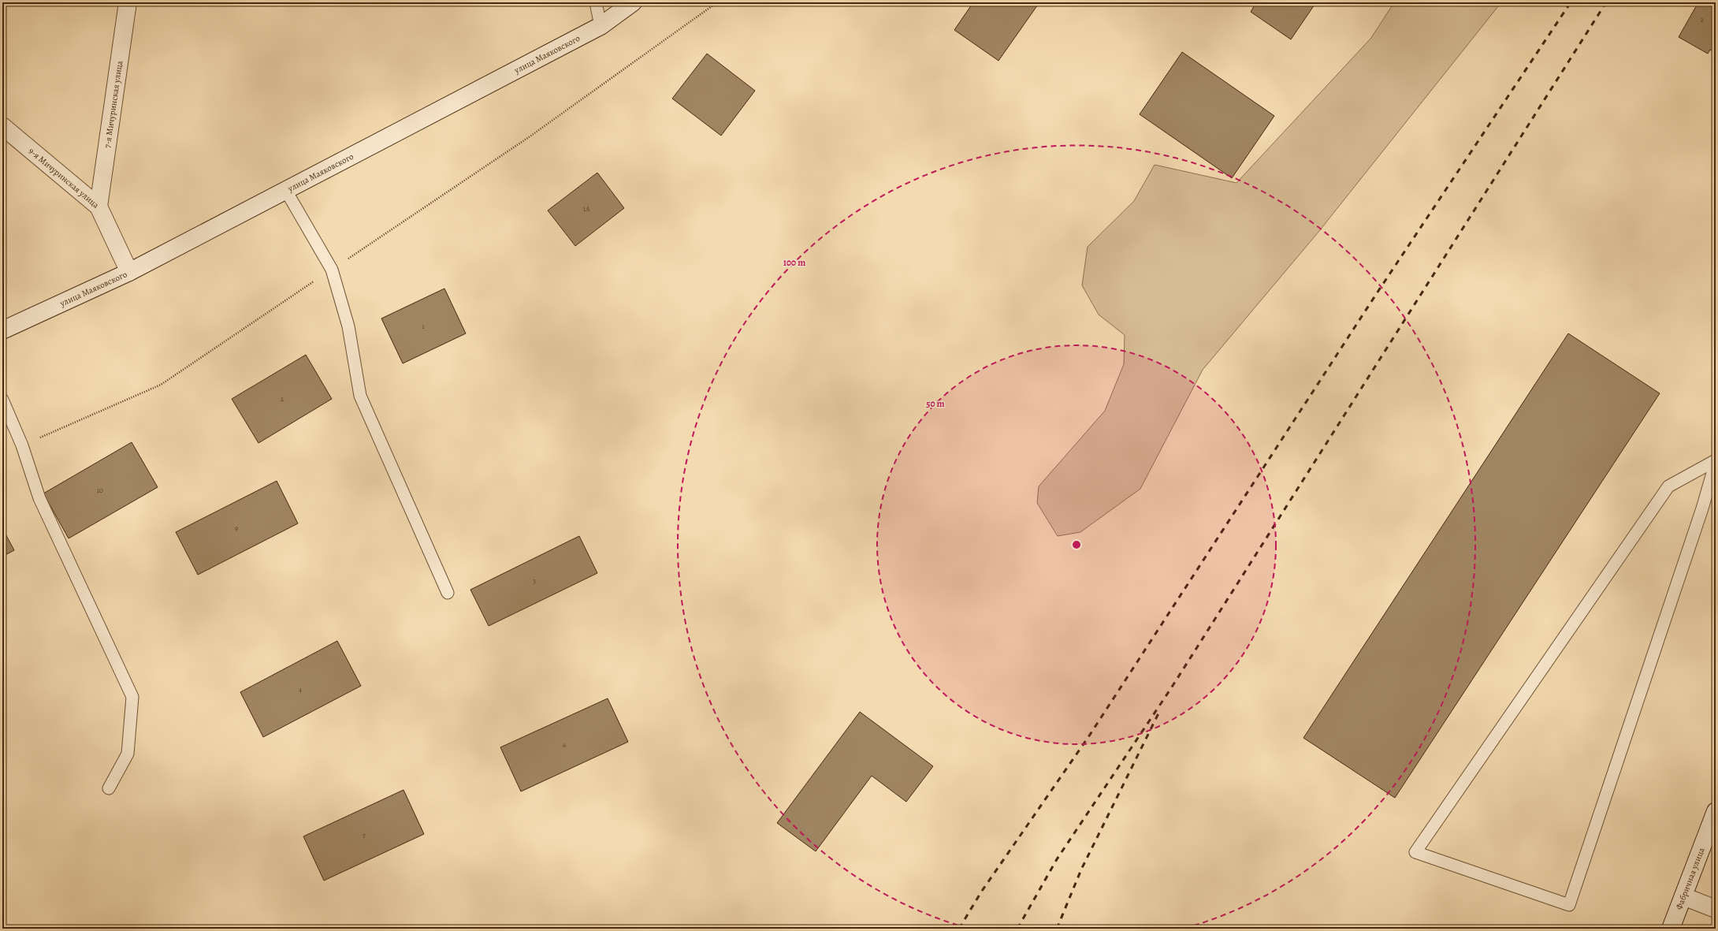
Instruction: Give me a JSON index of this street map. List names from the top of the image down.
{
  "streets": {
    "main road": [
      "улица Маяковского",
      "7-я Мичуринская улица",
      "9-я Мичуринская улица",
      "Фабричная улица"
    ]
  },
  "crossings": [
    ["улица Маяковского", "9-я Мичуринская улица"],
    ["7-я Мичуринская улица", "9-я Мичуринская улица"]
  ],
  "house_numbers": [
    "2",
    "1А",
    "1",
    "2",
    "10",
    "9",
    "3",
    "4",
    "6",
    "7"
  ],
  "rings": ["100 m", "50 m"]
}
